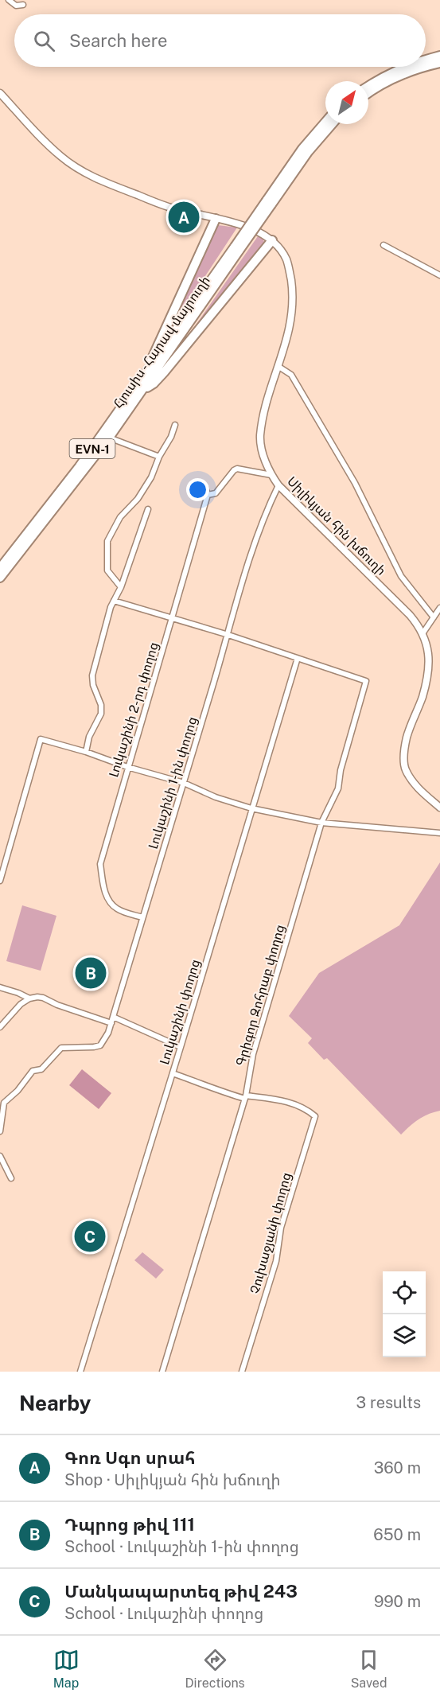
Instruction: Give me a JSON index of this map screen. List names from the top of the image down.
{
  "streets": {
    "highway": ["Հյուսիս - Հարավ մայրուղի", "EVN-1"],
    "street": [
      "Սիլիկյան հին խճուղի",
      "Լուկաշինի 2-րդ փողոց",
      "Լուկաշինի 1-ին փողոց",
      "Գրիգոր Զոհրաբ փողոց",
      "Լուկաշինի փողոց",
      "Չուխաջյանի փողոց"
    ]
  },
  "crossings": [
    ["Սիլիկյան հին խճուղի", "Լուկաշինի 1-ին փողոց"],
    ["Լուկաշինի 2-րդ փողոց", "Լուկաշինի 1-ին փողոց"],
    ["Գրիգոր Զոհրաբ փողոց", "Լուկաշինի փողոց"],
    ["Գրիգոր Զոհրաբ փողոց", "Չուխաջյանի փողոց"],
    ["Լուկաշինի փողոց", "Չուխաջյանի փողոց"]
  ],
  "north": "top right",
  "page": {
    "search": "Search here",
    "pins": ["A", "B", "C"],
    "heading": ["Nearby", "3 results"],
    "list": [
      {
        "mark": "A",
        "name": "Գոռ Սգո սրահ",
        "note": "Shop · Սիլիկյան հին խճուղի",
        "value": "360 m"
      },
      {
        "mark": "B",
        "name": "Դպրոց թիվ 111",
        "note": "School · Լուկաշինի 1-ին փողոց",
        "value": "650 m"
      },
      {
        "mark": "C",
        "name": "Մանկապարտեզ թիվ 243",
        "note": "School · Լուկաշինի փողոց",
        "value": "990 m"
      }
    ],
    "nav": ["Map", "Directions", "Saved"]
  }
}
